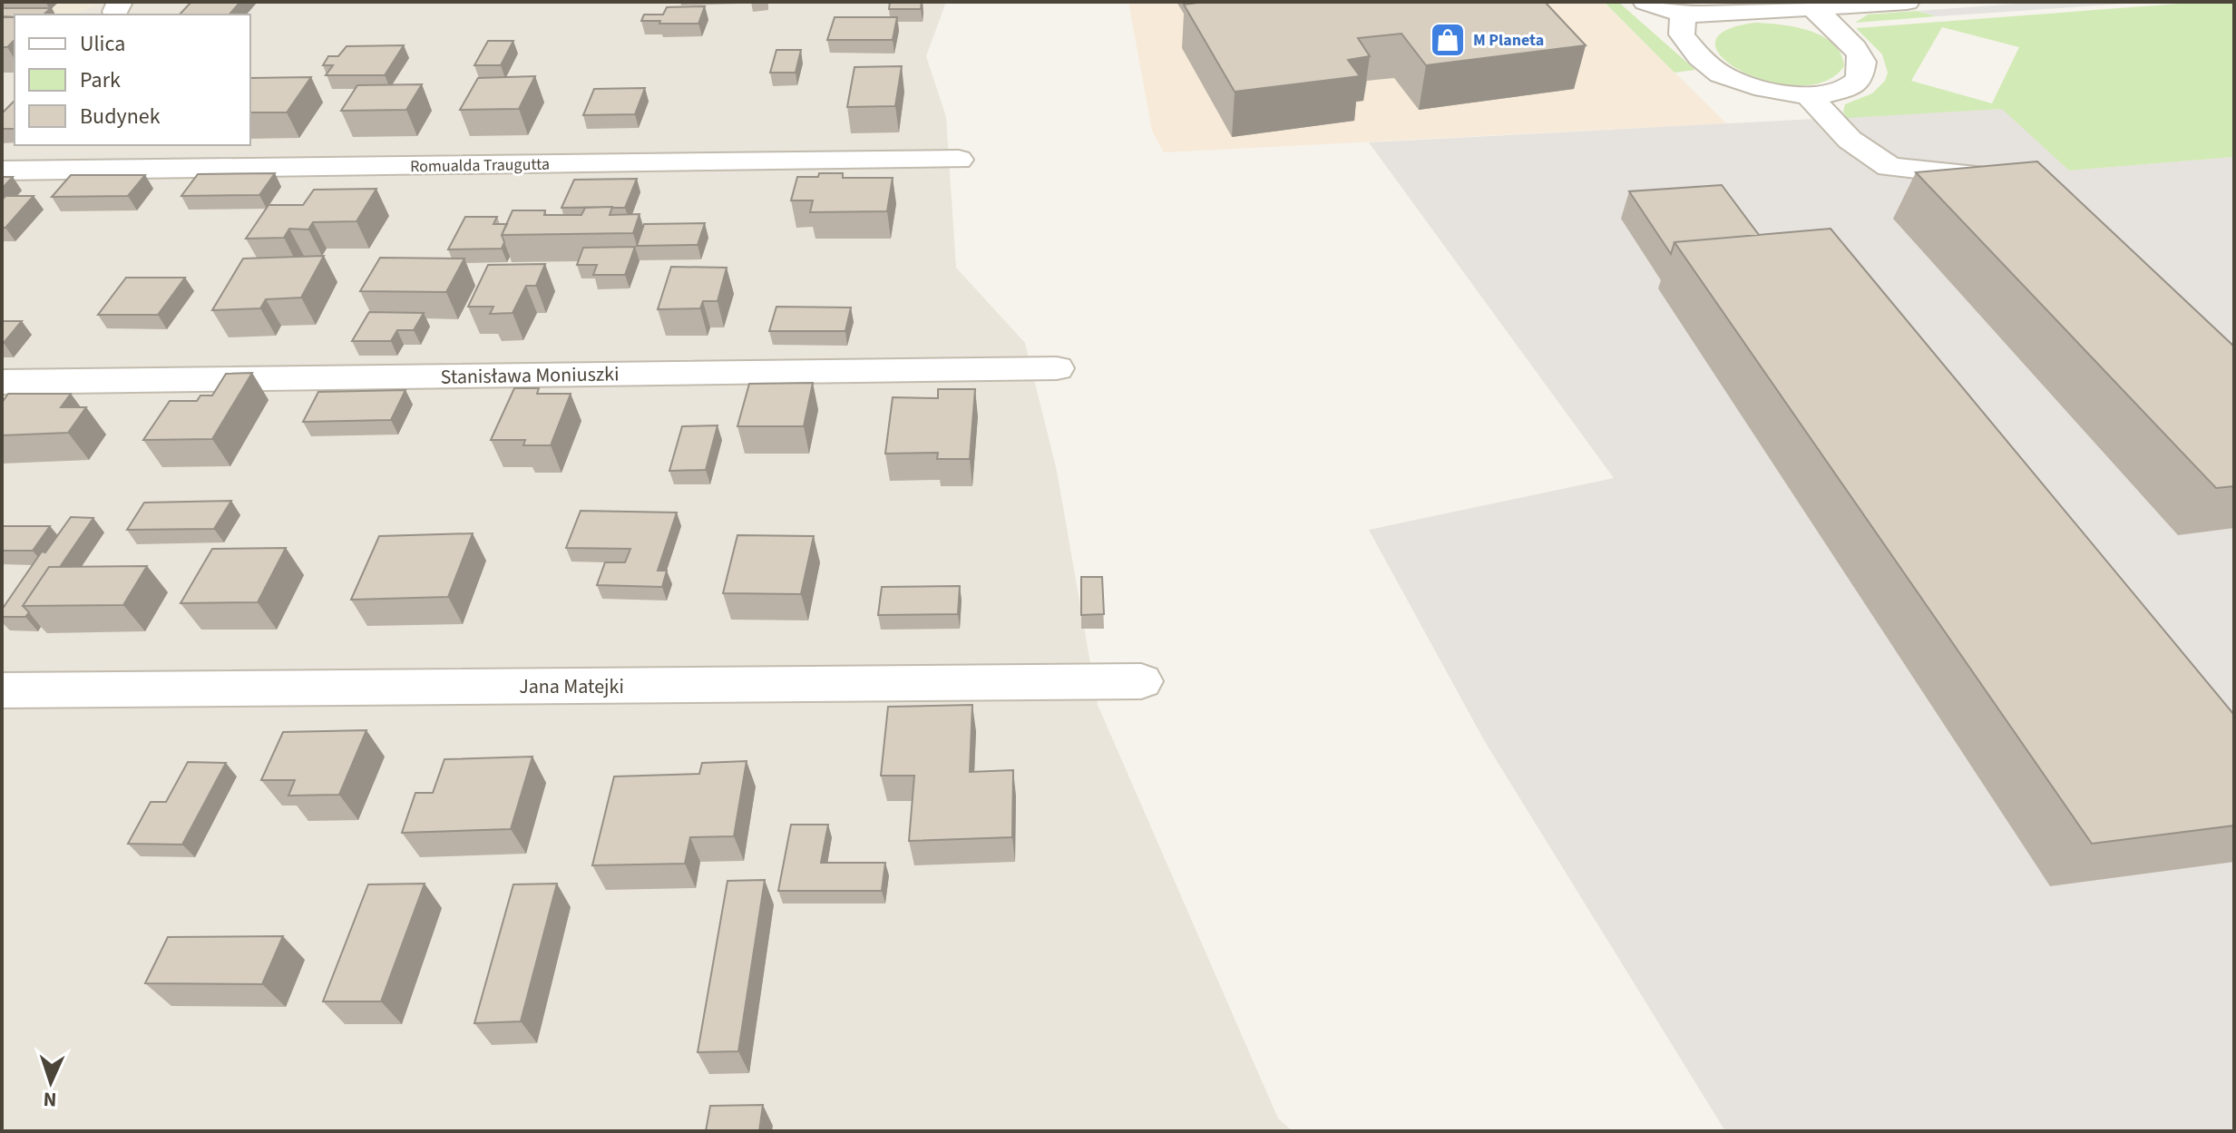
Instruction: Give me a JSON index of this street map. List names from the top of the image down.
{
  "streets": {
    "street": ["Romualda Traugutta", "Stanisława Moniuszki", "Jana Matejki"]
  },
  "places": {
    "shop": ["M Planeta"]
  },
  "legend": ["Ulica", "Park", "Budynek"],
  "north": "bottom"
}
